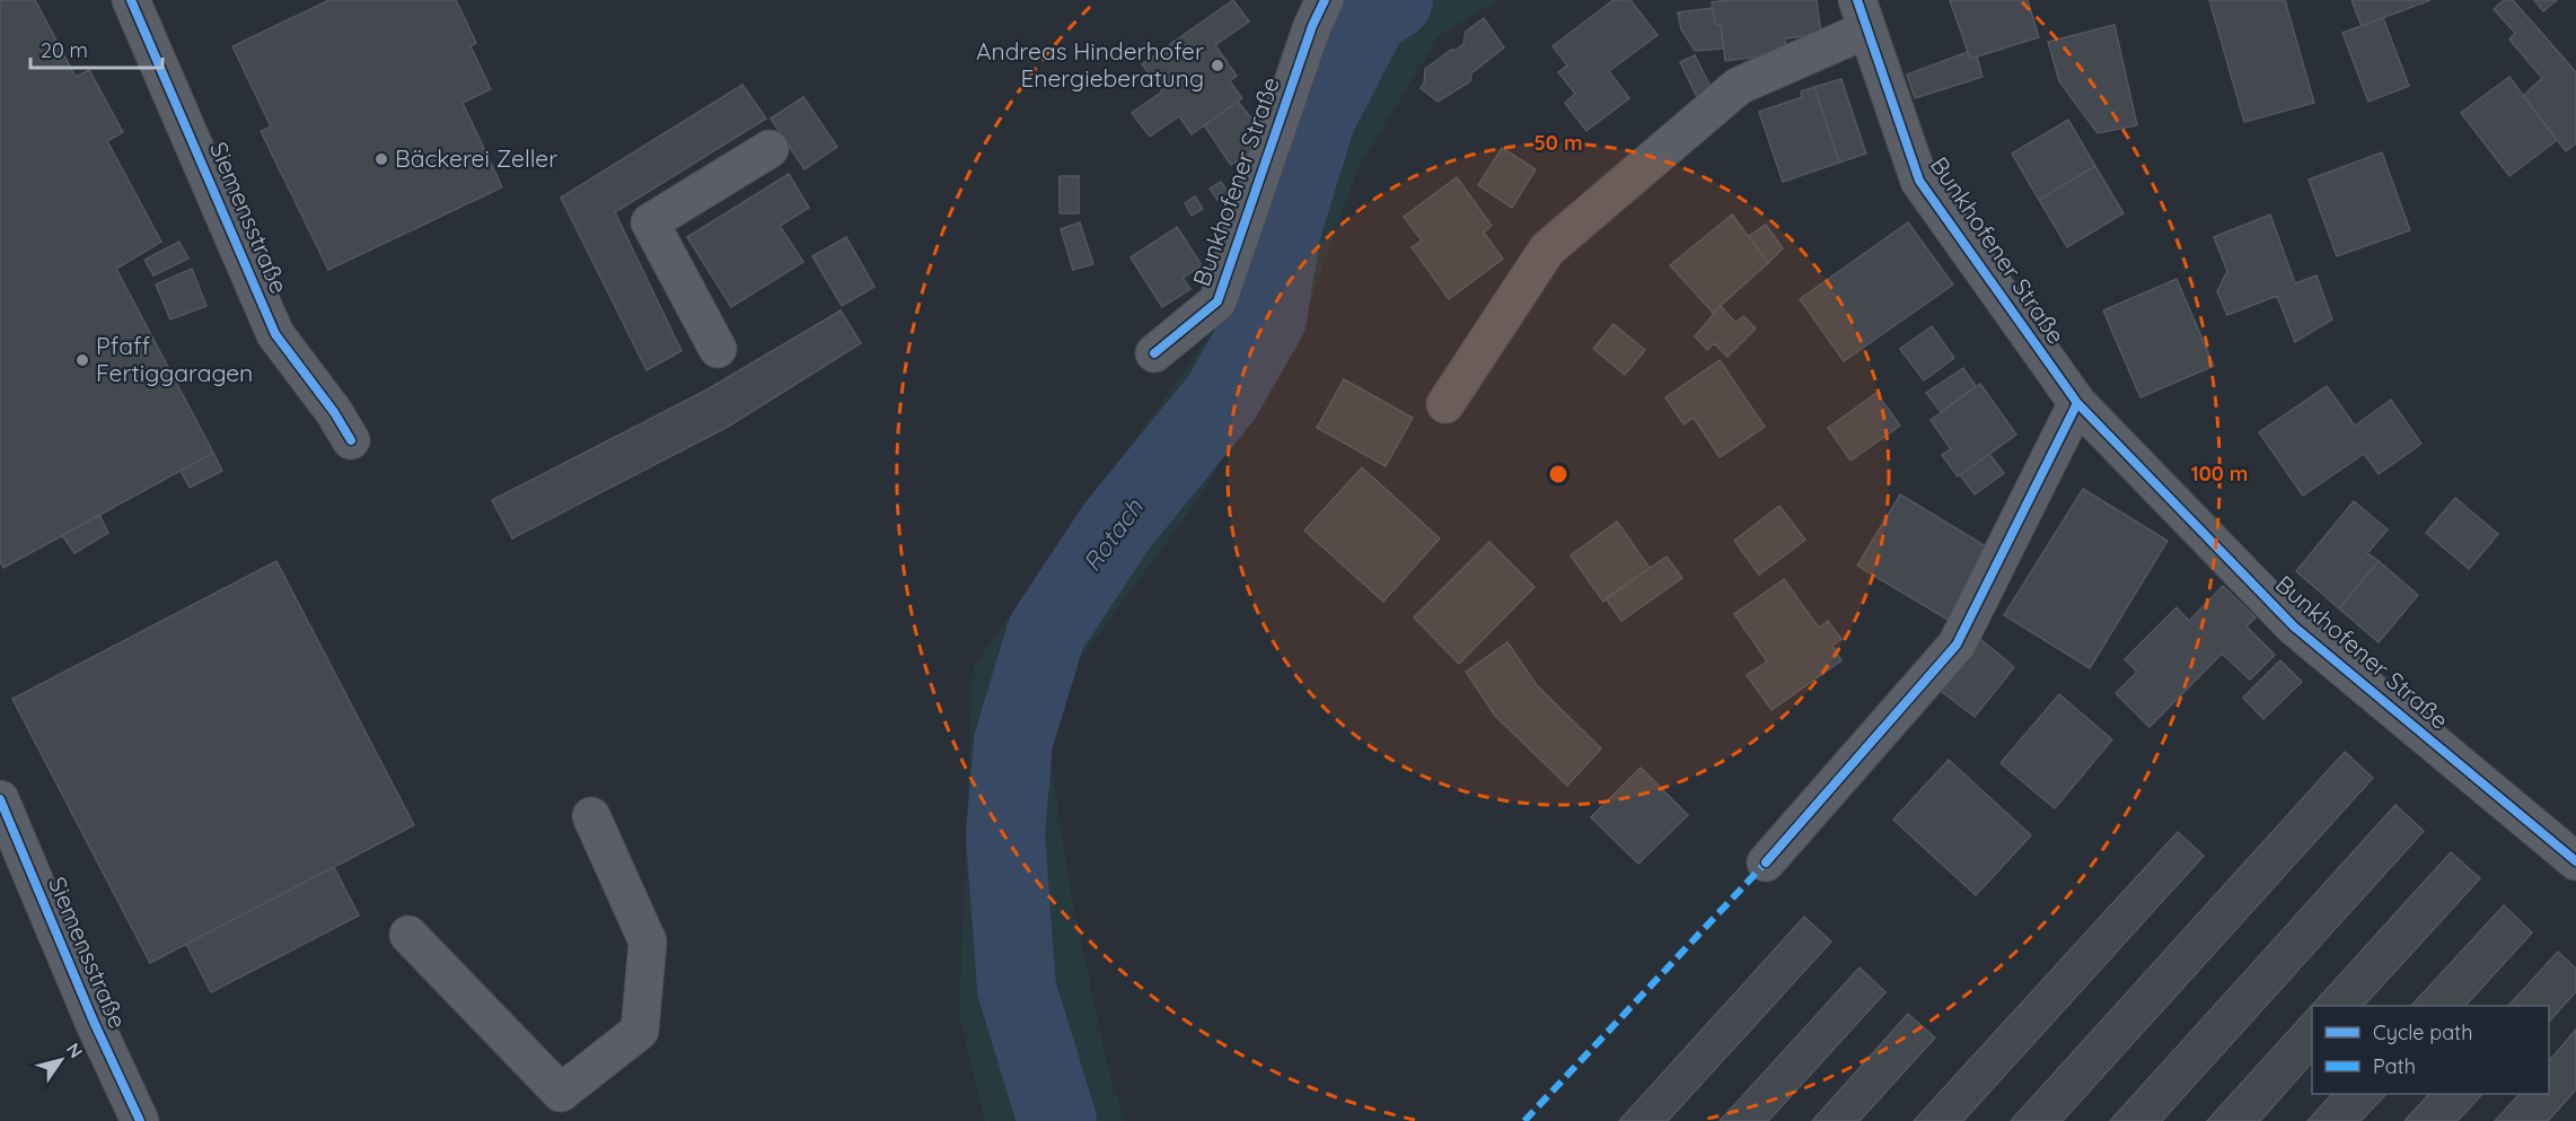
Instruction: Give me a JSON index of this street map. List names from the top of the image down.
{
  "streets": {
    "street": ["Bunkhofener Straße", "Siemensstraße"]
  },
  "water": ["Rotach"],
  "places": ["Andreas Hinderhofer Energieberatung", "Bäckerei Zeller", "Pfaff Fertiggaragen"],
  "legend": ["Cycle path", "Path"],
  "scale_bar": "20 m",
  "north": "top right",
  "rings": ["50 m", "100 m"]
}
